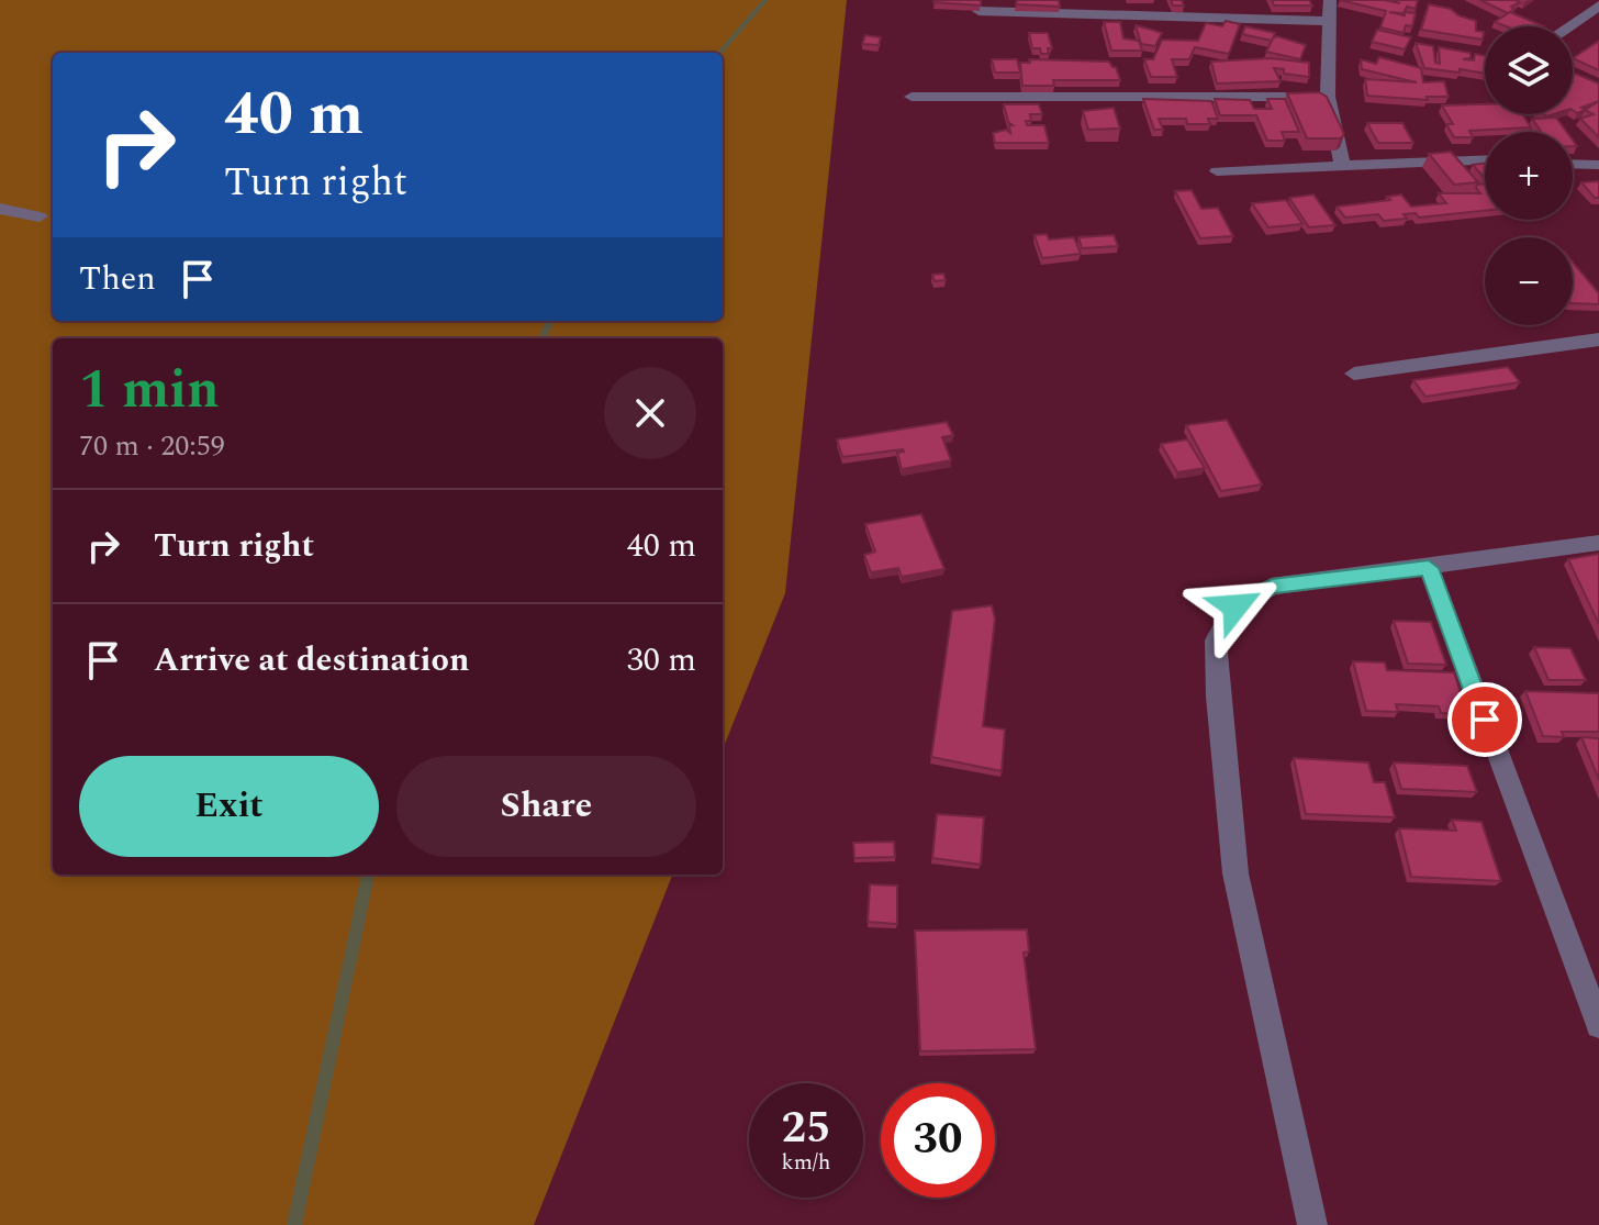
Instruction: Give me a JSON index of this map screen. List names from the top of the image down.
{
  "page": {
    "map_buttons": ["+", "−"],
    "turn": ["40 m", "Turn right"],
    "then": "Then",
    "heading": ["1 min", "70 m · 20:59"],
    "list": [
      {
        "name": "Turn right",
        "value": "40 m"
      },
      {
        "name": "Arrive at destination",
        "value": "30 m"
      }
    ],
    "buttons": ["Exit", "Share"],
    "speed": "25 km/h",
    "limit": "30"
  }
}
